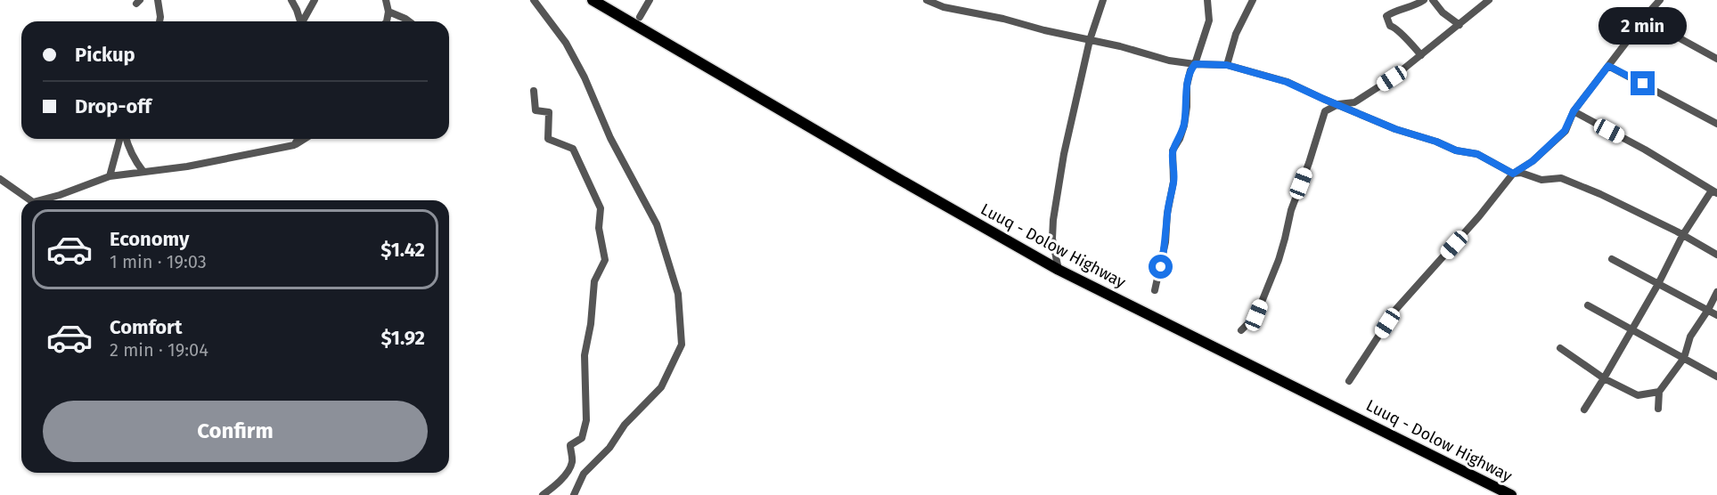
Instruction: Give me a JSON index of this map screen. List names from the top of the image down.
{
  "streets": {
    "main road": ["Luuq - Dolow Highway"]
  },
  "page": {
    "bubble": "2 min",
    "banner": ["Pickup", "Drop-off"],
    "list": [
      {
        "name": "Economy",
        "note": "1 min · 19:03",
        "value": "$1.42"
      },
      {
        "name": "Comfort",
        "note": "2 min · 19:04",
        "value": "$1.92"
      }
    ],
    "buttons": "Confirm"
  }
}
